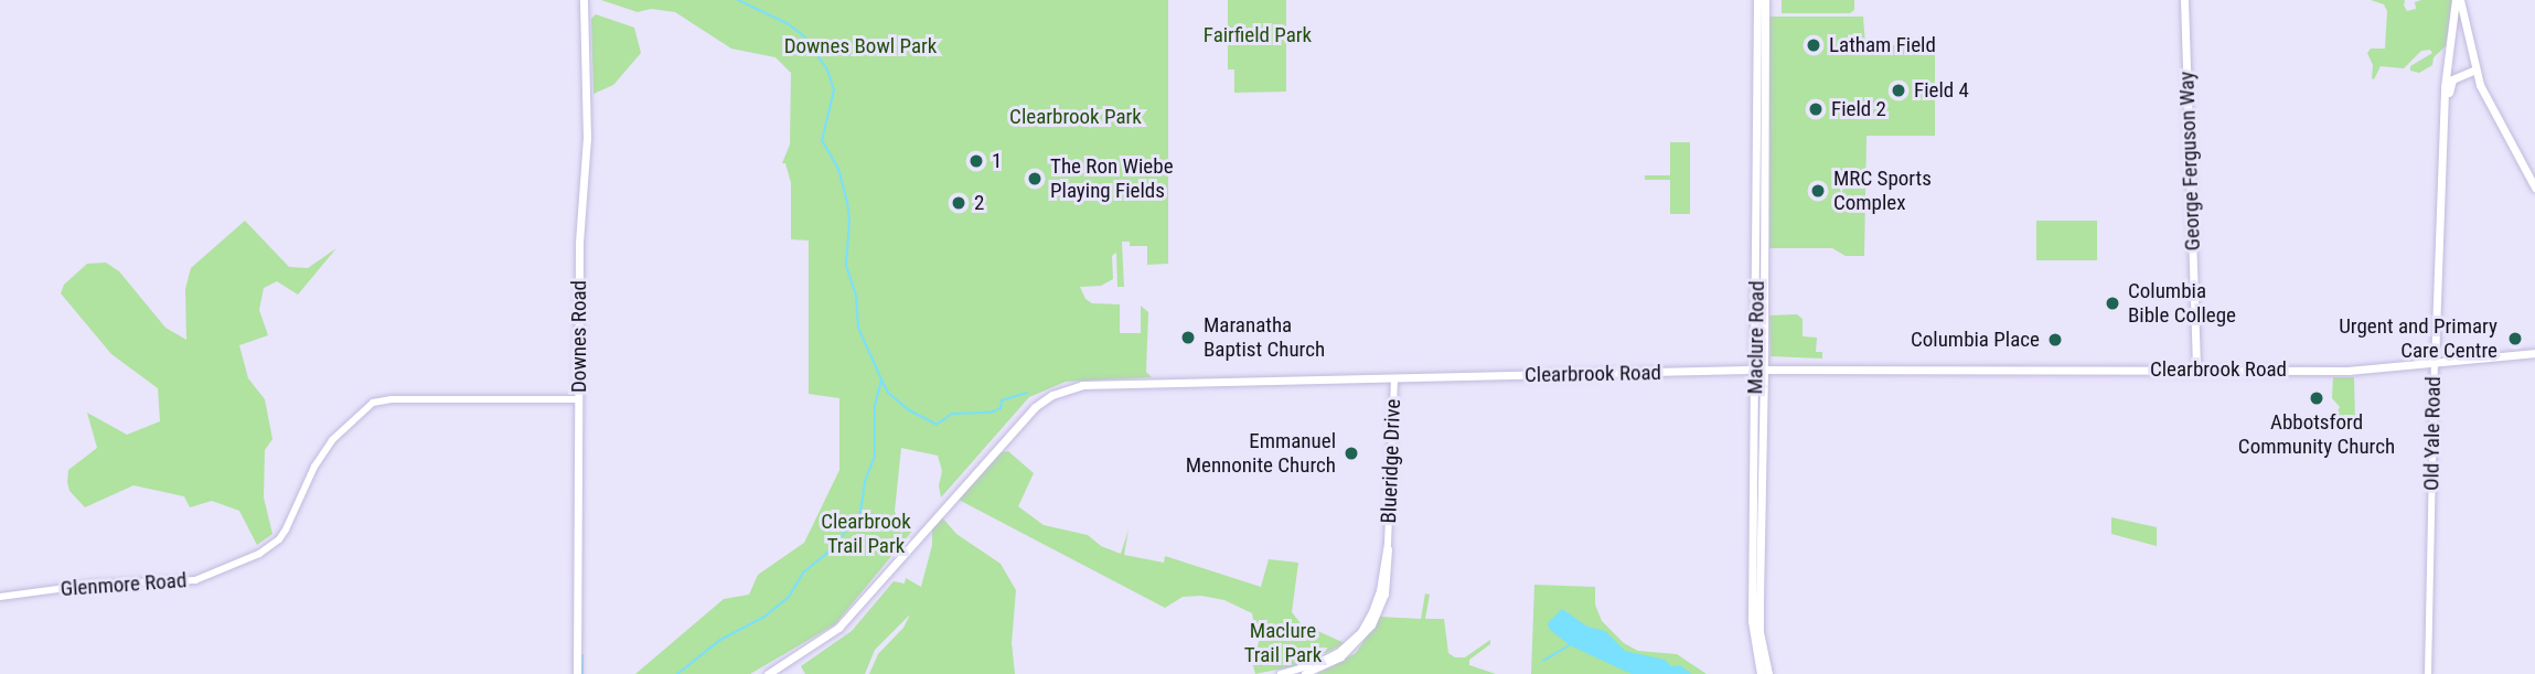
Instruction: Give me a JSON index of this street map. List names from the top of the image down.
{
  "streets": {
    "main road": [
      "George Ferguson Way",
      "Downes Road",
      "Maclure Road",
      "Clearbrook Road",
      "Old Yale Road"
    ],
    "street": ["Blueridge Drive", "Glenmore Road"]
  },
  "crossings": [
    ["George Ferguson Way", "Clearbrook Road"],
    ["Downes Road", "Glenmore Road"],
    ["Maclure Road", "Clearbrook Road"],
    ["Clearbrook Road", "Old Yale Road"],
    ["Clearbrook Road", "Blueridge Drive"]
  ],
  "parks": [
    "Fairfield Park",
    "Downes Bowl Park",
    "Clearbrook Park",
    "Clearbrook Trail Park",
    "Maclure Trail Park"
  ],
  "places": [
    "Latham Field",
    "Field 4",
    "Field 2",
    "1",
    "The Ron Wiebe Playing Fields",
    "MRC Sports Complex",
    "2",
    "Columbia Bible College",
    "Maranatha Baptist Church",
    "Urgent and Primary Care Centre",
    "Columbia Place",
    "Abbotsford Community Church",
    "Emmanuel Mennonite Church"
  ]
}
